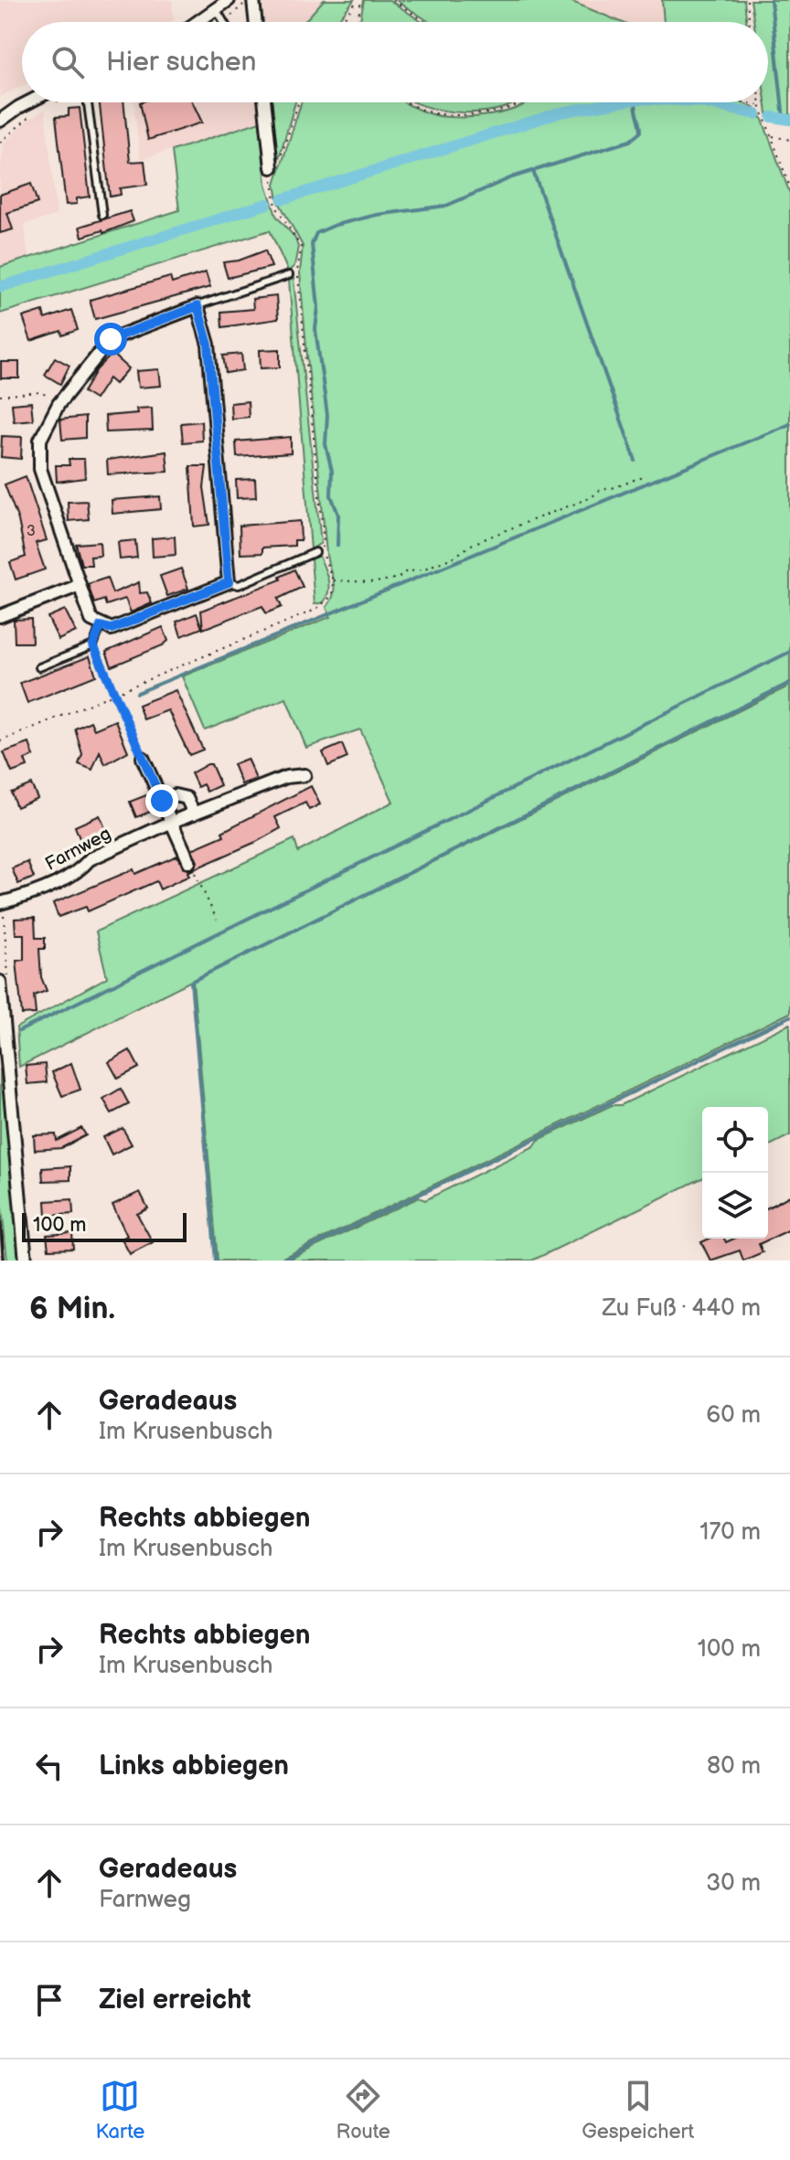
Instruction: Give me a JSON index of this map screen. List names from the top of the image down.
{
  "streets": {
    "street": ["Farnweg"]
  },
  "house_numbers": ["3"],
  "scale_bar": "100 m",
  "page": {
    "search": "Hier suchen",
    "scale": "100 m",
    "heading": ["6 Min.", "Zu Fuß · 440 m"],
    "list": [
      ["Geradeaus", "Im Krusenbusch", "60 m"],
      ["Rechts abbiegen", "Im Krusenbusch", "170 m"],
      ["Rechts abbiegen", "Im Krusenbusch", "100 m"],
      ["Links abbiegen", "80 m"],
      ["Geradeaus", "Farnweg", "30 m"],
      "Ziel erreicht"
    ],
    "nav": ["Karte", "Route", "Gespeichert"]
  }
}
